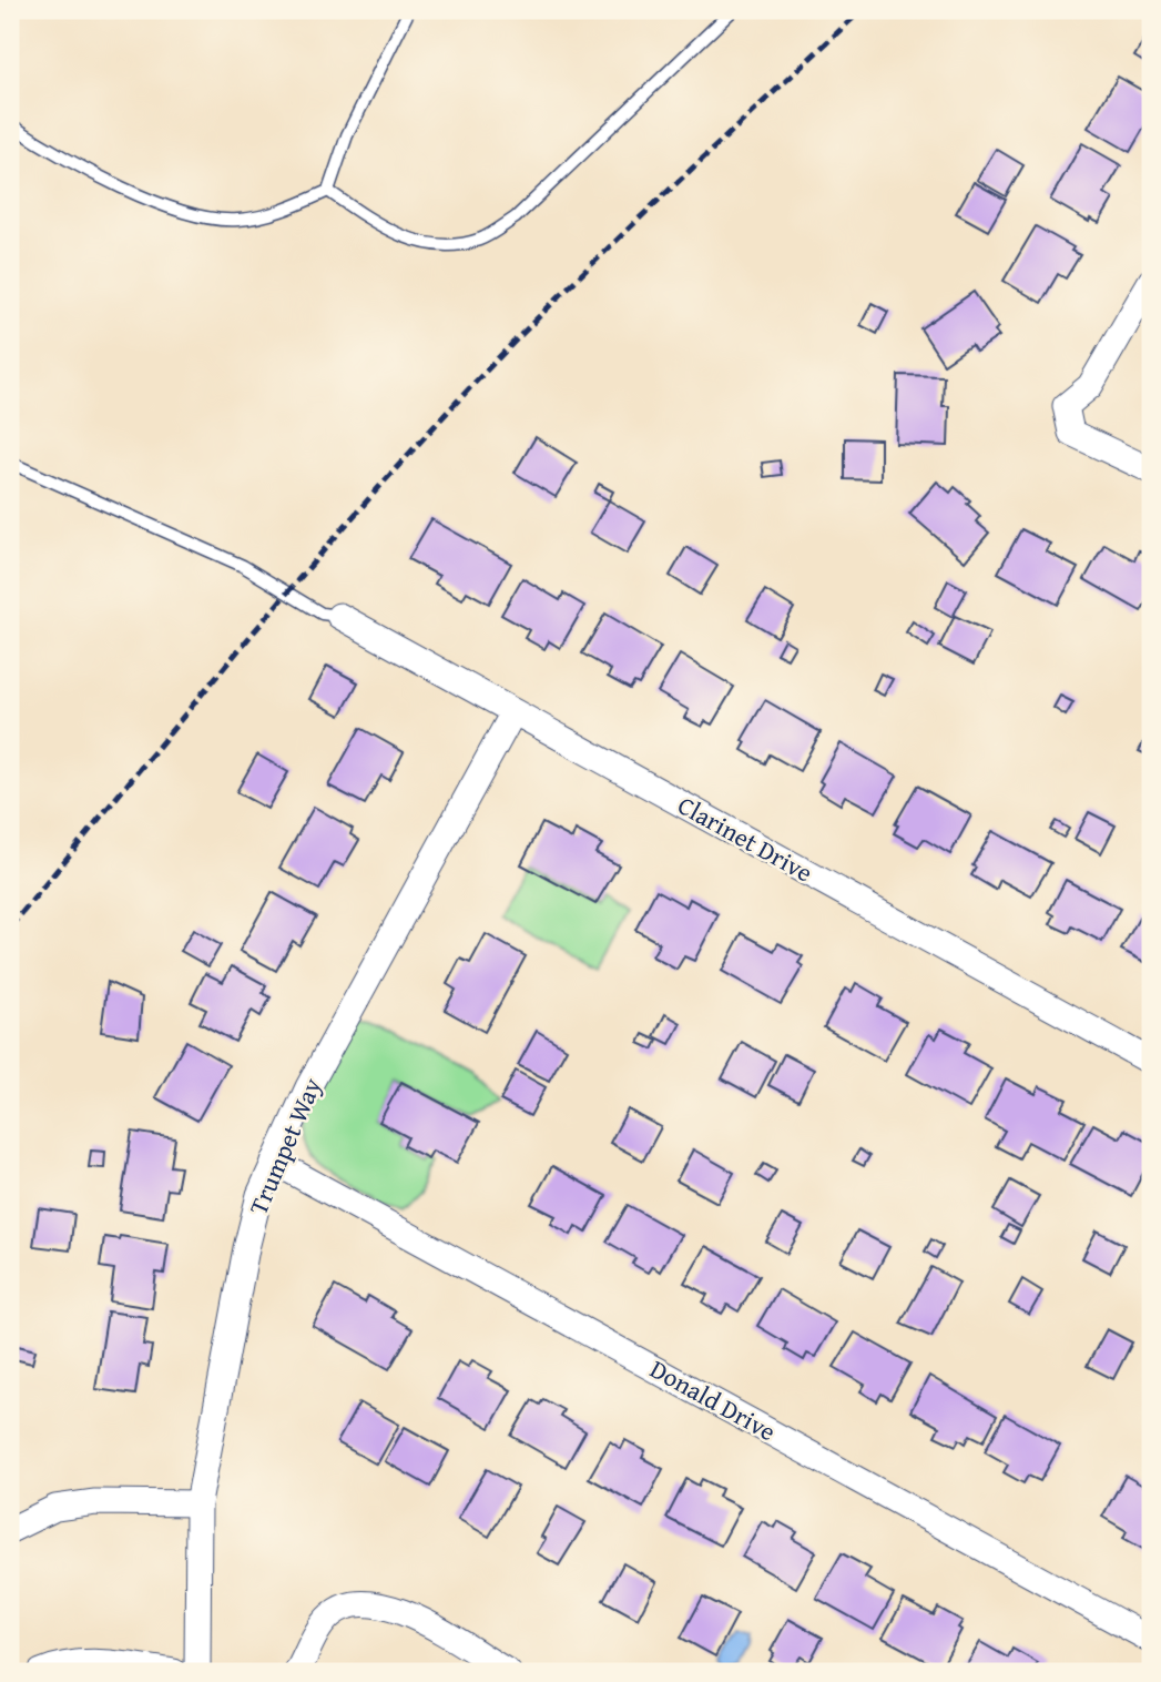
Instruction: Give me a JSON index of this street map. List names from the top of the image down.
{
  "streets": {
    "street": ["Clarinet Drive", "Trumpet Way", "Donald Drive"]
  },
  "crossings": [
    ["Clarinet Drive", "Trumpet Way"],
    ["Trumpet Way", "Donald Drive"]
  ]
}
